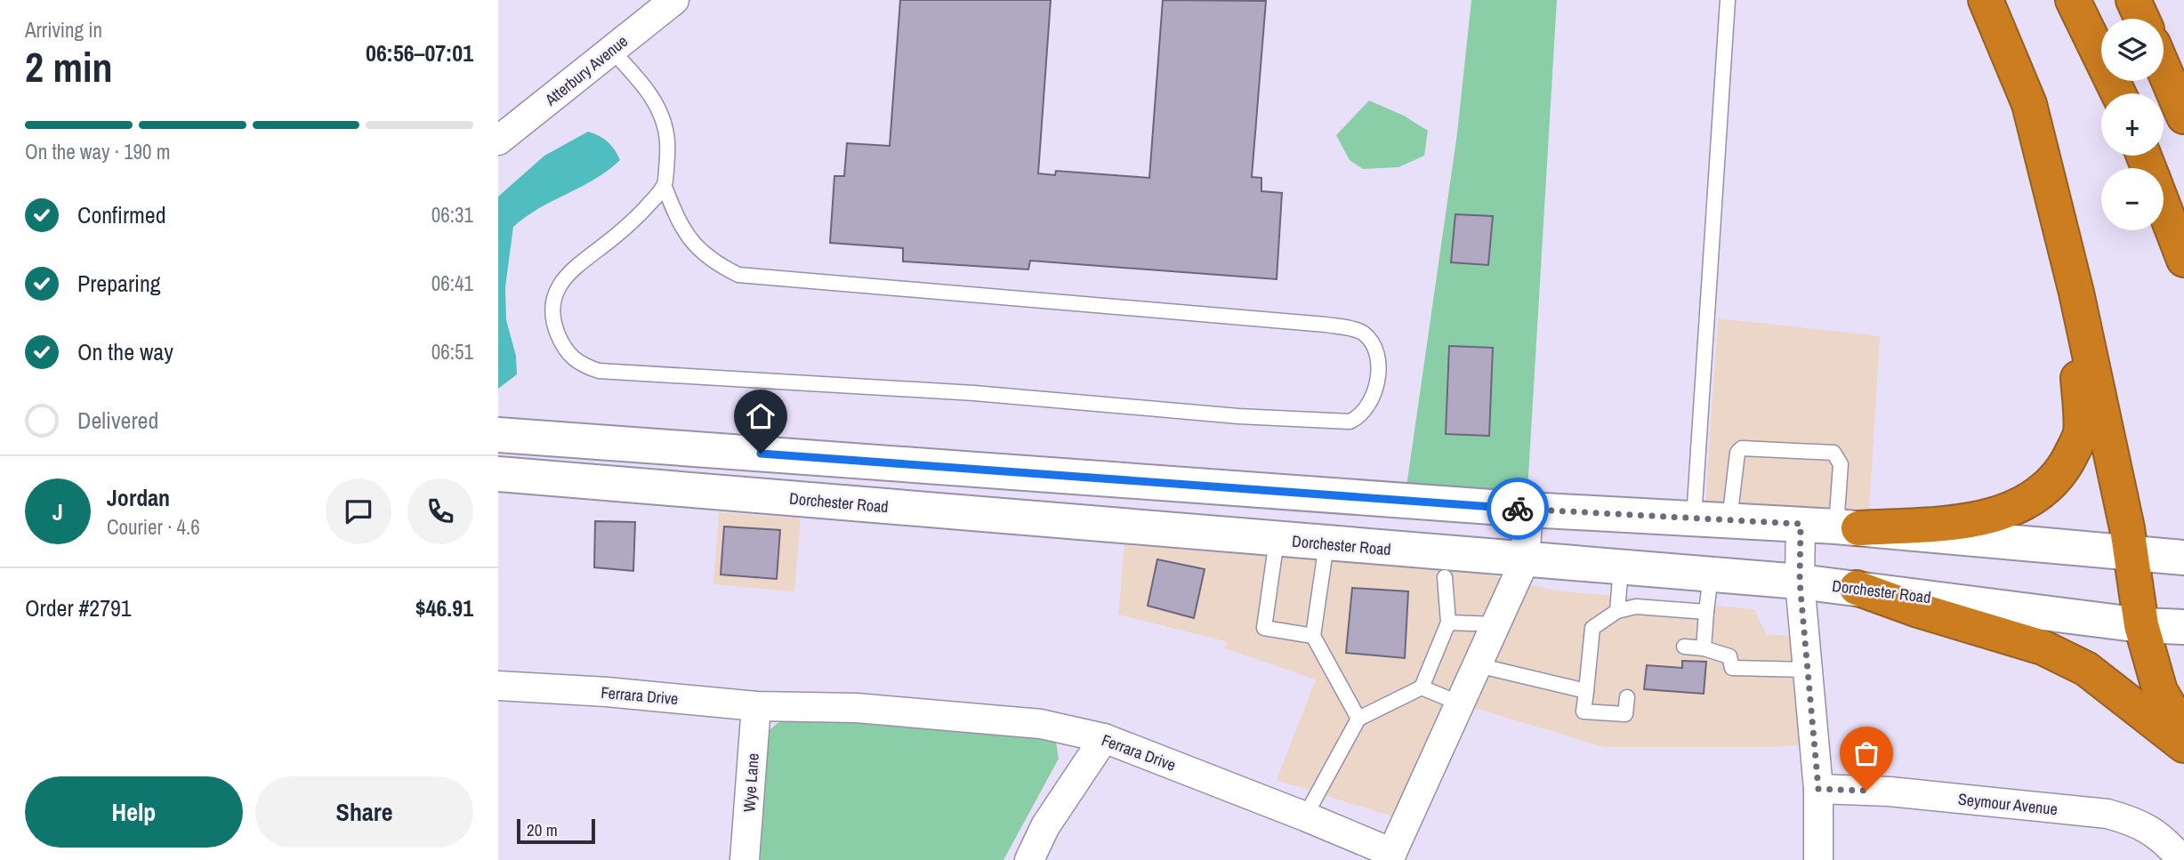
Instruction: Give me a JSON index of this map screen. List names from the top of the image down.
{
  "streets": {
    "main road": ["Dorchester Road"],
    "street": [
      "Atterbury Avenue",
      "Ferrara Drive",
      "Wye Lane",
      "Seymour Avenue"
    ]
  },
  "crossings": [
    ["Dorchester Road", "Ferrara Drive"],
    ["Ferrara Drive", "Wye Lane"]
  ],
  "scale_bar": "20 m",
  "page": {
    "heading": ["2 min", "Arriving in", "06:56–07:01"],
    "panel": [
      "Jordan",
      "Courier · 4.6",
      "Order #2791",
      "$46.91"
    ],
    "map_buttons": ["+", "−"],
    "bar": "On the way · 190 m",
    "list": [
      ["Confirmed", "06:31"],
      ["Preparing", "06:41"],
      ["On the way", "06:51"],
      "Delivered"
    ],
    "round": "J",
    "buttons": ["Help", "Share"],
    "scale": "20 m"
  }
}
